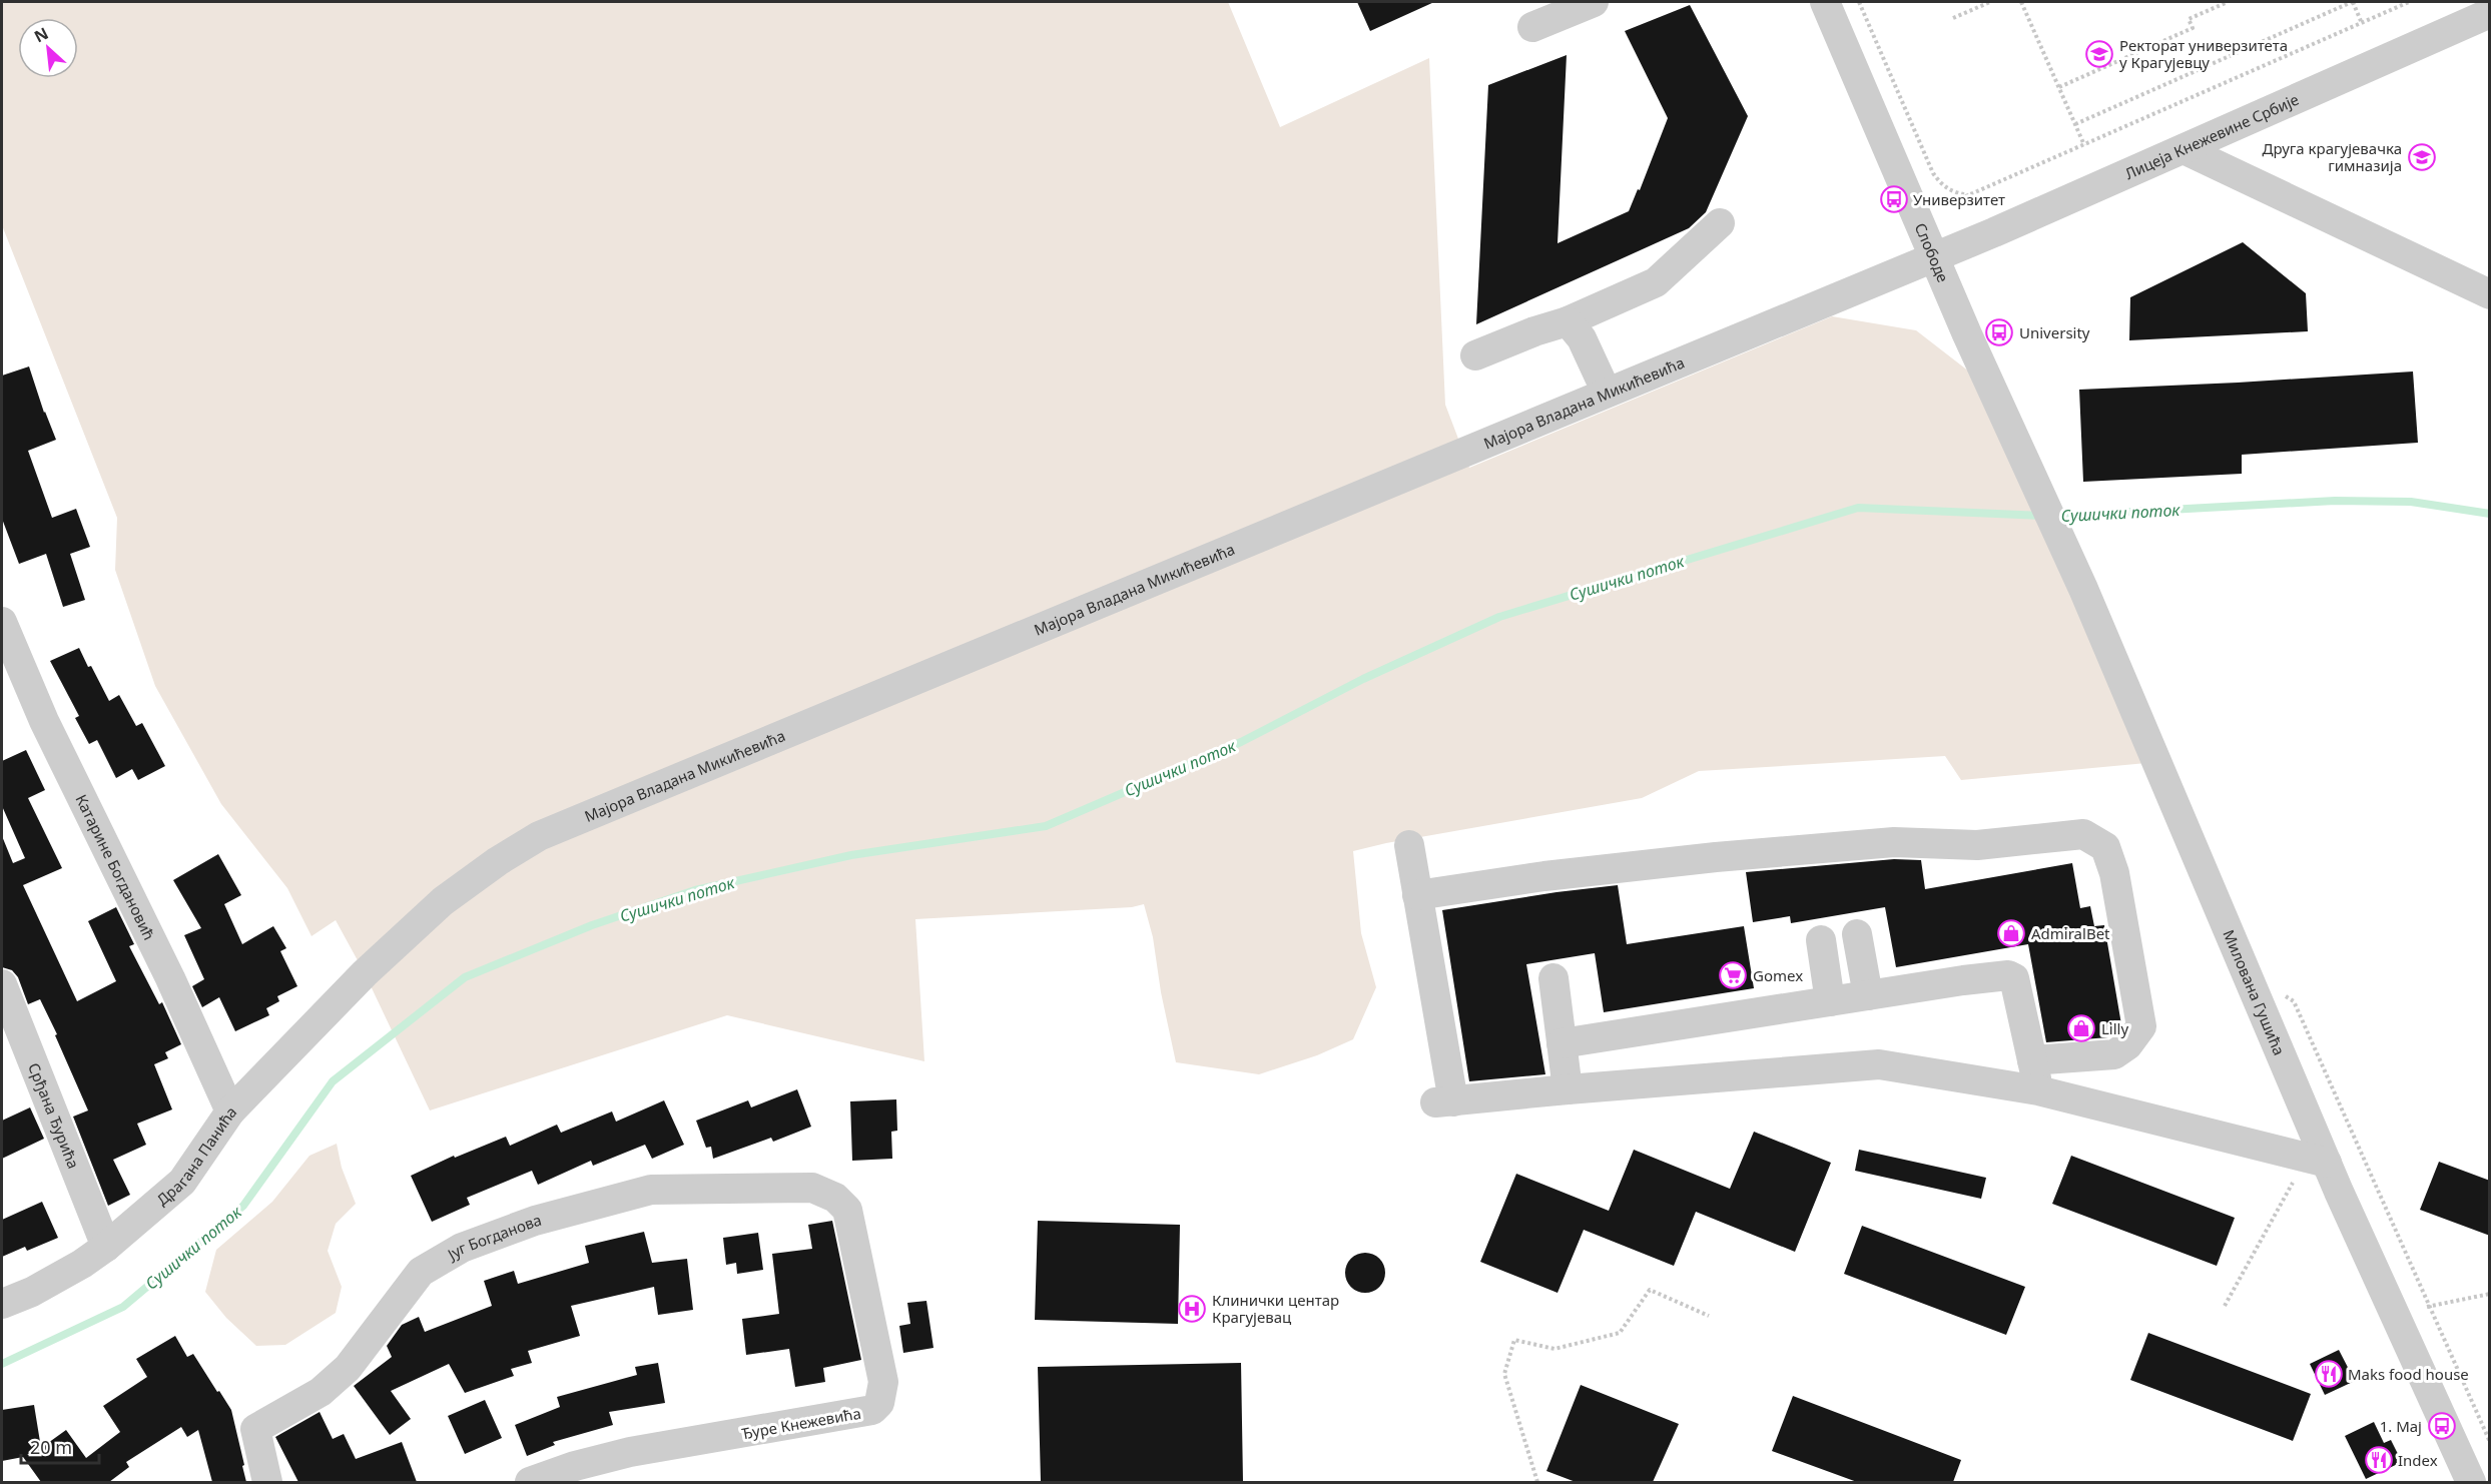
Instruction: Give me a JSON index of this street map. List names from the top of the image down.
{
  "streets": {
    "street": [
      "Лицеја Кнежевине Србије",
      "Слободе",
      "Мајора Владана Микићевића",
      "Катарине Богдановић",
      "Милована Гушића",
      "Срђана Ђурића",
      "Драгана Панића",
      "Југ Богданова",
      "Ђуре Кнежевића"
    ]
  },
  "crossings": [
    ["Лицеја Кнежевине Србије", "Слободе"],
    ["Лицеја Кнежевине Србије", "Мајора Владана Микићевића"],
    ["Слободе", "Мајора Владана Микићевића"],
    ["Слободе", "Милована Гушића"],
    ["Мајора Владана Микићевића", "Драгана Панића"],
    ["Катарине Богдановић", "Драгана Панића"],
    ["Срђана Ђурића", "Драгана Панића"],
    ["Југ Богданова", "Ђуре Кнежевића"]
  ],
  "water": ["Сушички поток"],
  "places": {
    "school or university": ["Ректорат универзитета у Крагујевцу", "Друга крагујевачка гимназија"],
    "bus stop": ["Универзитет", "University", "1. Мај"],
    "shop": ["AdmiralBet", "Lilly"],
    "supermarket": ["Gomex"],
    "hospital": ["Клинички центар Крагујевац"],
    "restaurant": ["Maks food house", "Index"]
  },
  "scale_bar": "20 m",
  "north": "top left"
}
